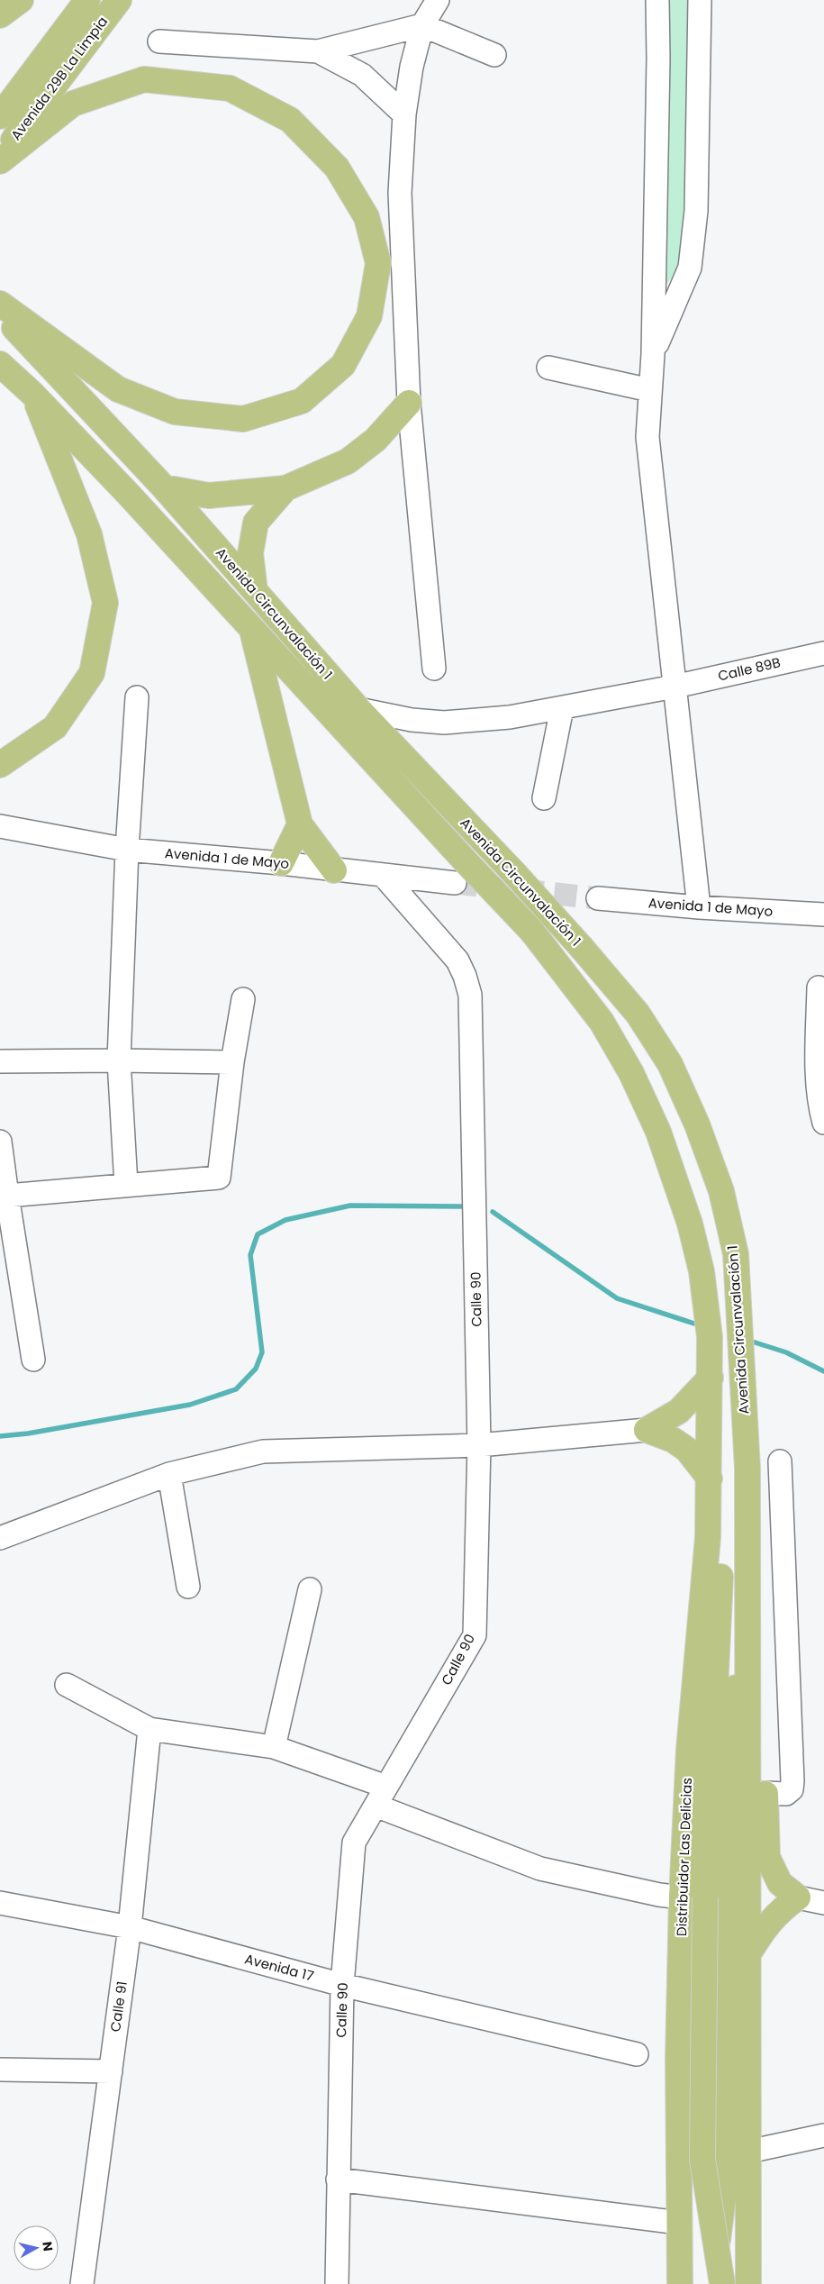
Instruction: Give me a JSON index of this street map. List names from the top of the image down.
{
  "streets": {
    "main road": ["Avenida 29B La Limpia", "Avenida Circunvalación 1", "Distribuidor Las Delicias"],
    "street": [
      "Calle 89B",
      "Avenida 1 de Mayo",
      "Calle 90",
      "Avenida 17",
      "Calle 91"
    ]
  },
  "crossings": [
    ["Avenida Circunvalación 1", "Calle 89B"],
    ["Avenida Circunvalación 1", "Distribuidor Las Delicias"],
    ["Avenida 1 de Mayo", "Calle 90"],
    ["Calle 90", "Avenida 17"],
    ["Avenida 17", "Calle 91"]
  ],
  "north": "right"
}
